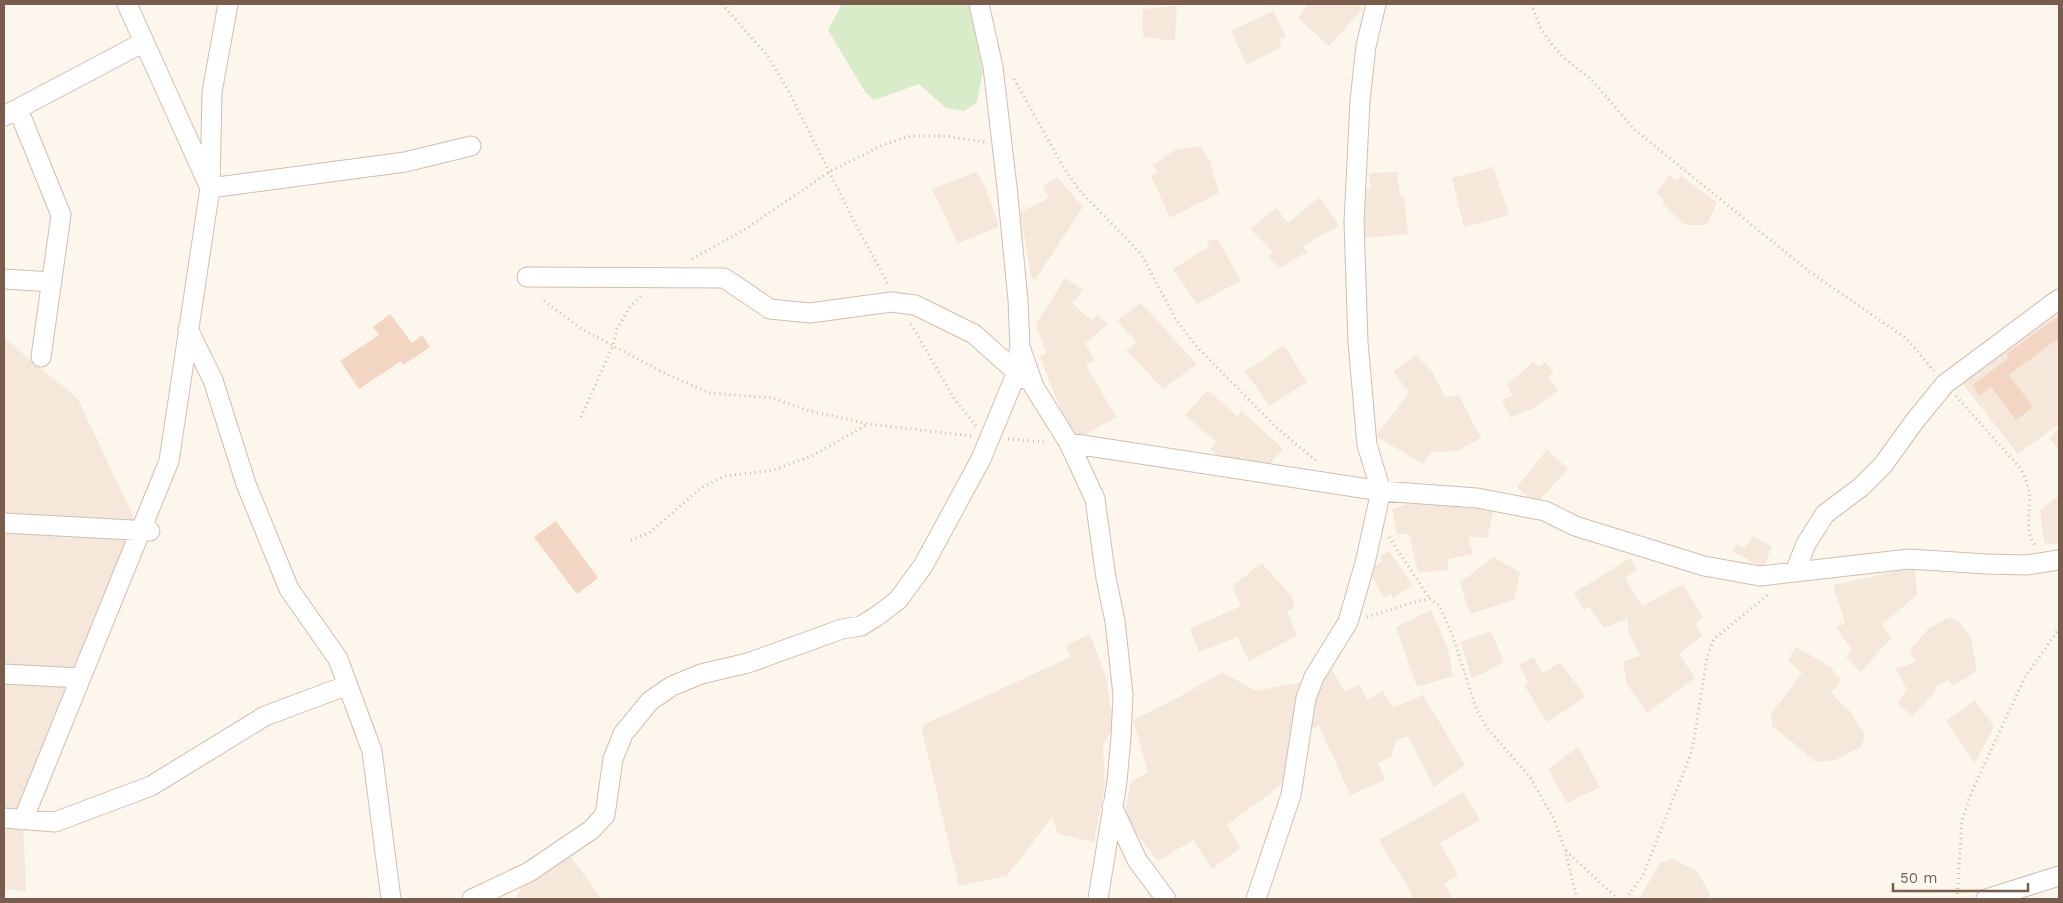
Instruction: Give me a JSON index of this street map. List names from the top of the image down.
{
  "scale_bar": "50 m"
}
